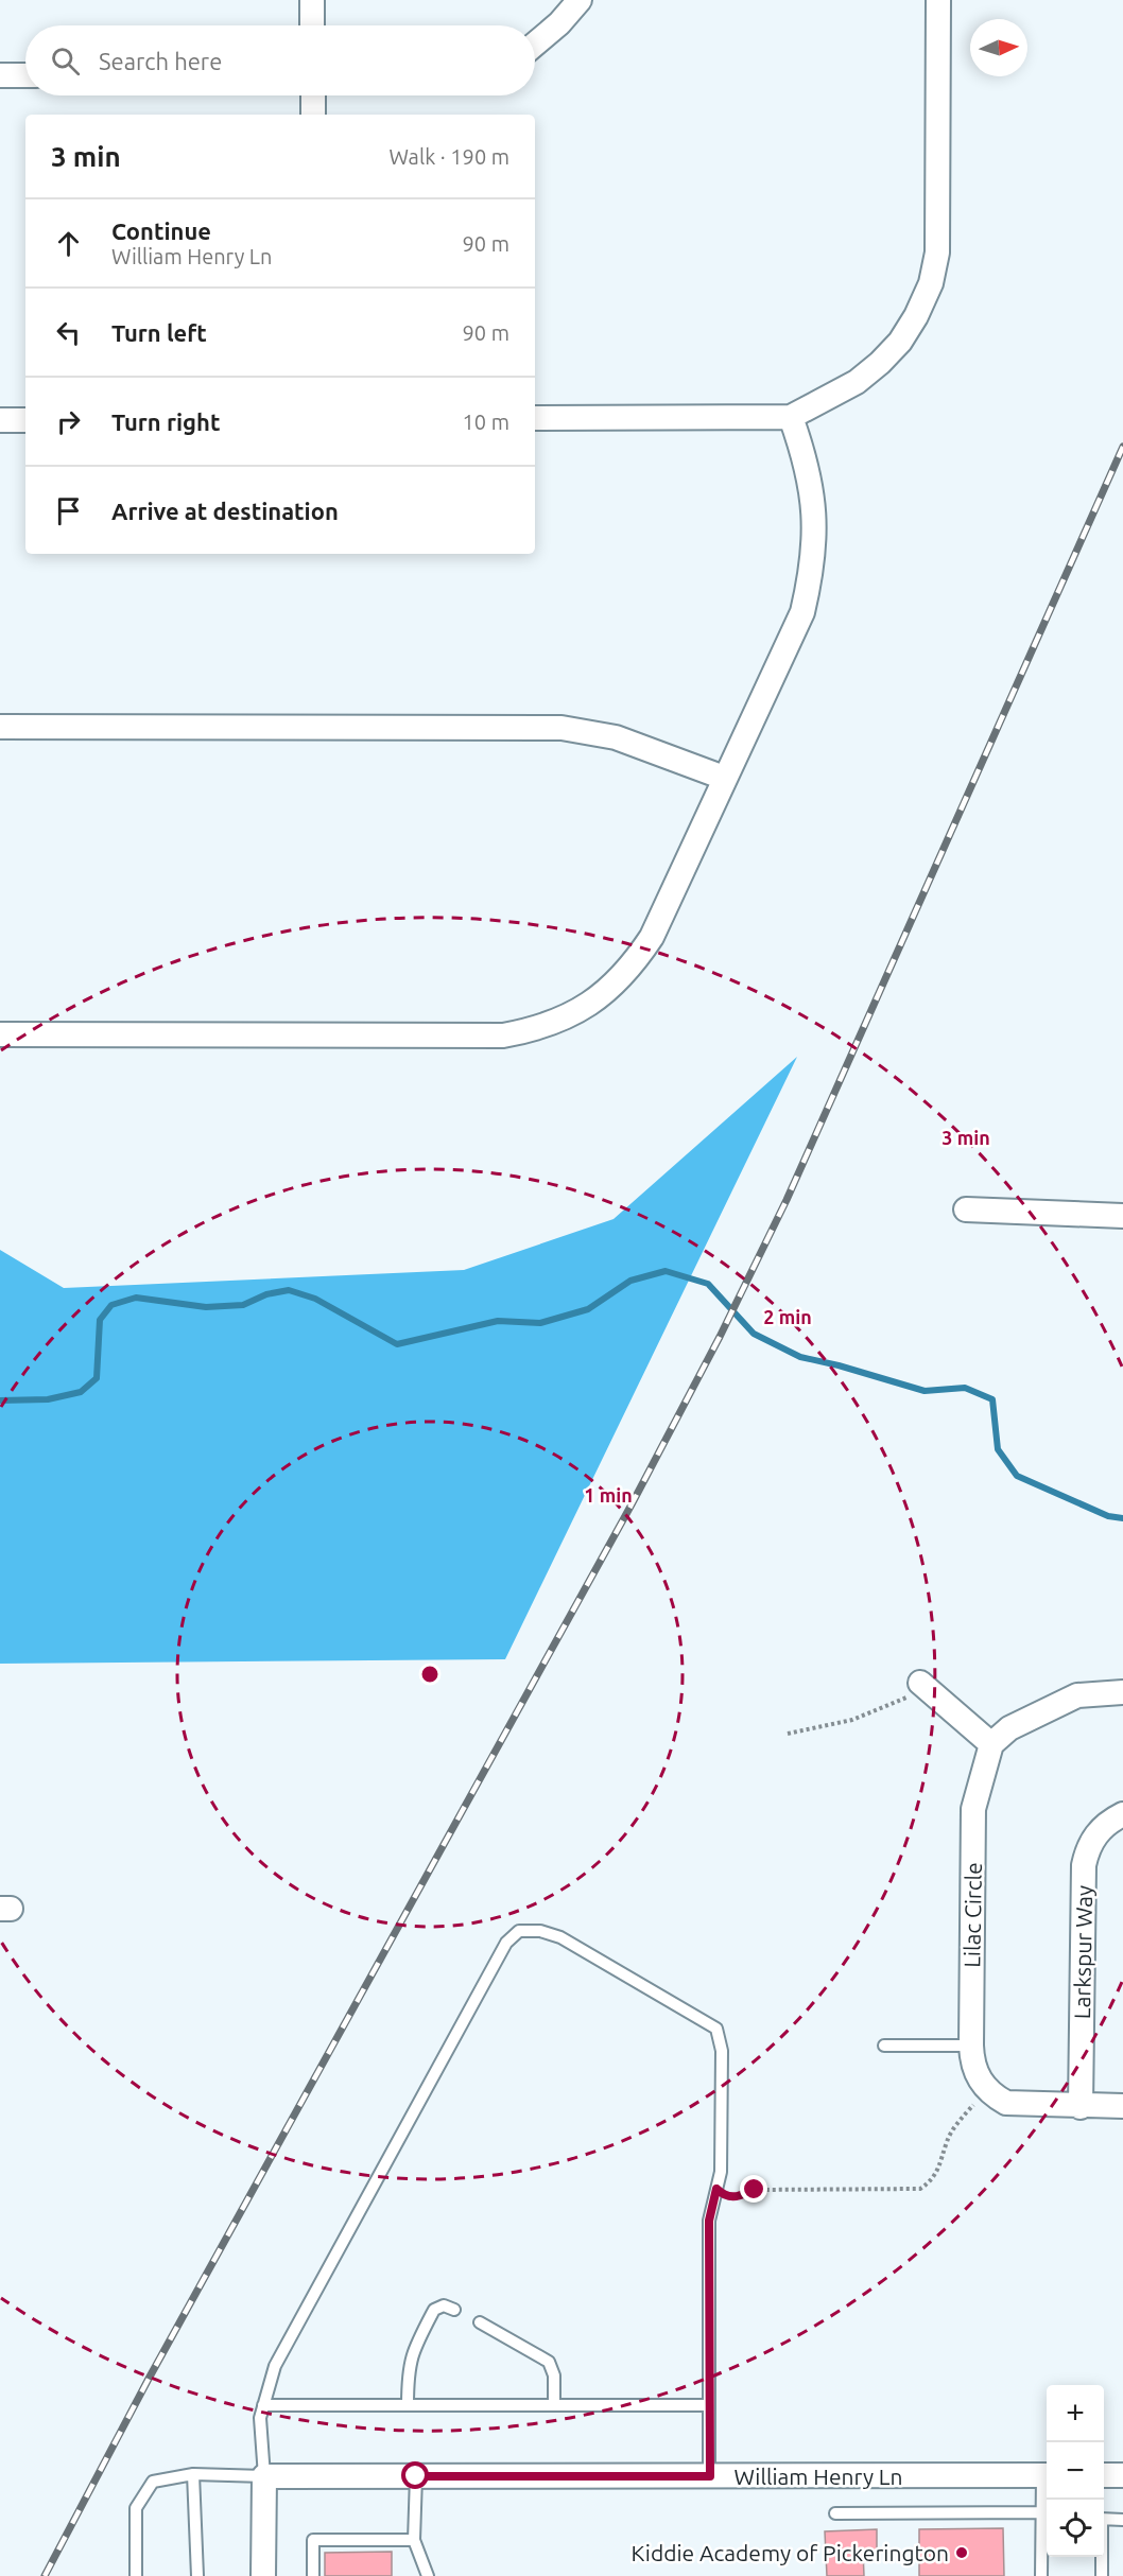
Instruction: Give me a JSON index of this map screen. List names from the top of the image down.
{
  "streets": {
    "street": ["Lilac Circle", "Larkspur Way", "William Henry Ln"]
  },
  "places": ["Kiddie Academy of Pickerington"],
  "north": "right",
  "page": {
    "search": "Search here",
    "heading": ["3 min", "Walk · 190 m"],
    "list": [
      ["Continue", "William Henry Ln", "90 m"],
      ["Turn left", "90 m"],
      ["Turn right", "10 m"],
      "Arrive at destination"
    ],
    "map_buttons": ["+", "−"]
  },
  "rings": ["3 min", "2 min", "1 min"]
}
